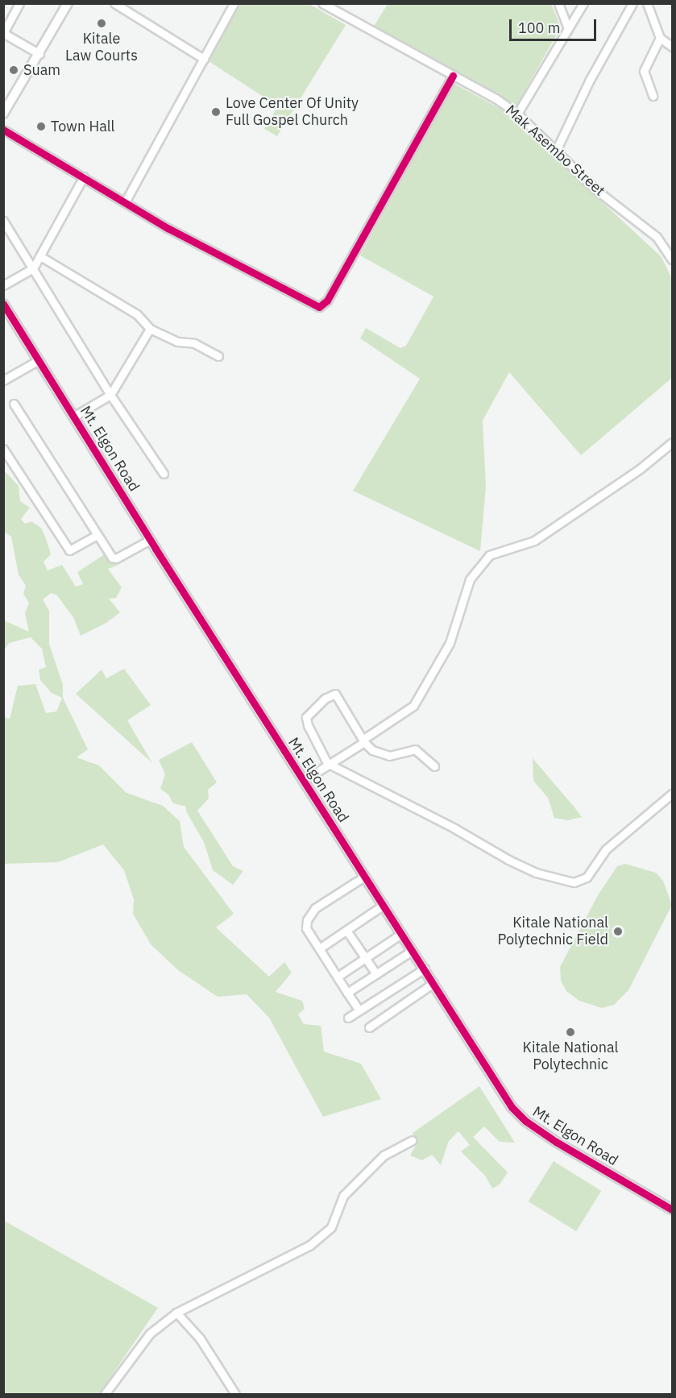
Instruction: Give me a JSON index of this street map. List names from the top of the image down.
{
  "streets": {
    "street": ["Mak Asembo Street", "Mt. Elgon Road"]
  },
  "places": [
    "Kitale Law Courts",
    "Suam",
    "Love Center Of Unity Full Gospel Church",
    "Town Hall",
    "Kitale National Polytechnic Field",
    "Kitale National Polytechnic"
  ],
  "scale_bar": "100 m"
}
